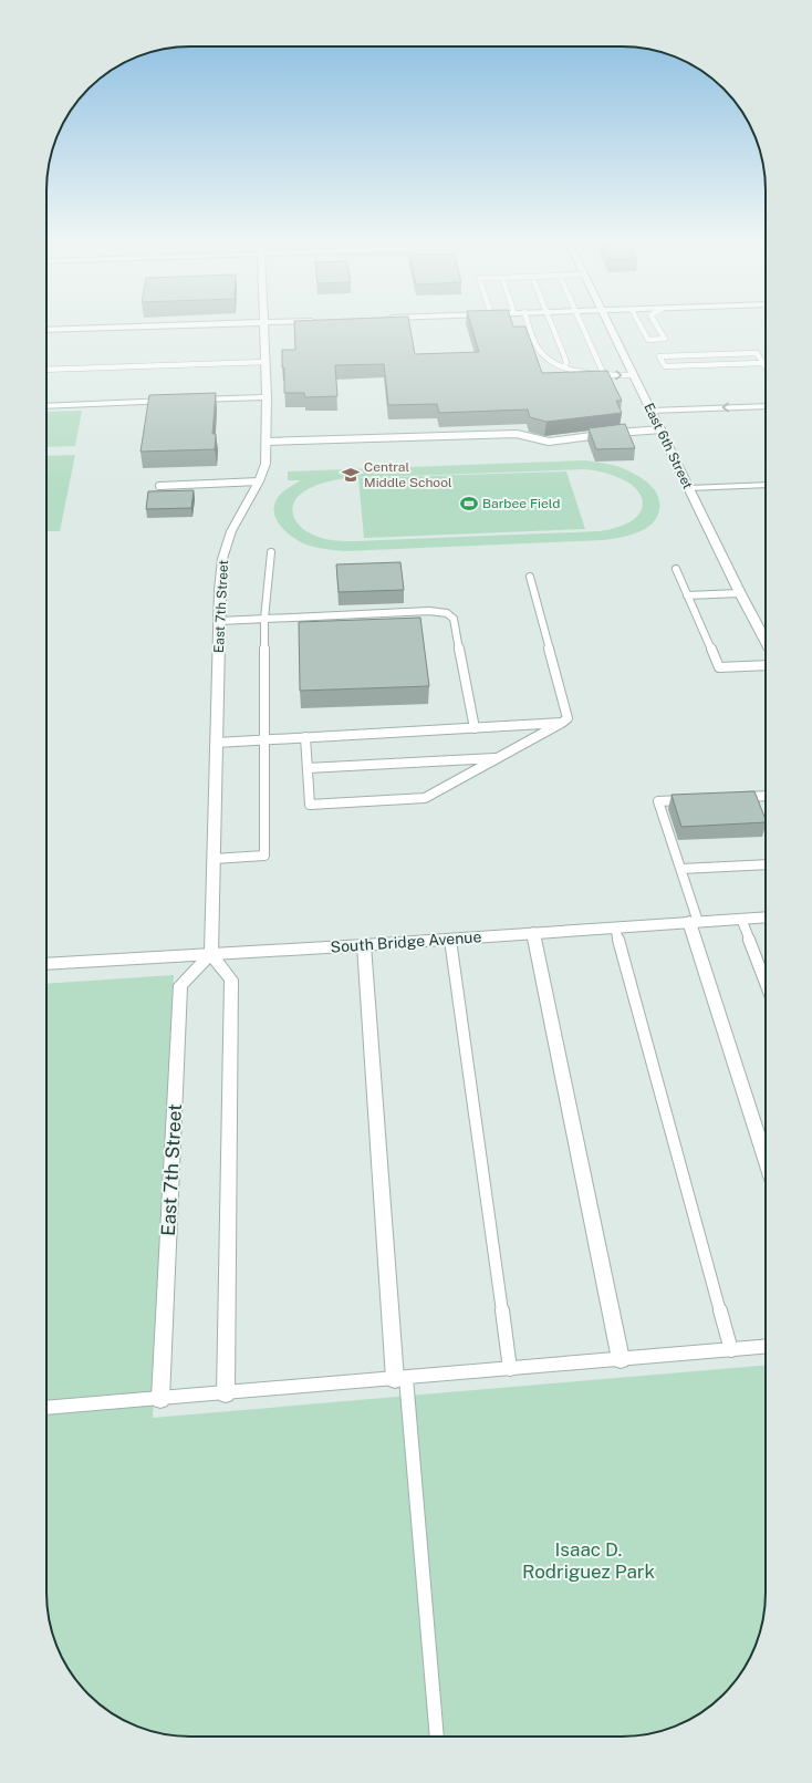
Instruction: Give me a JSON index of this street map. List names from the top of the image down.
{
  "streets": {
    "street": ["East 6th Street", "East 7th Street", "South Bridge Avenue"]
  },
  "crossings": [
    ["East 7th Street", "South Bridge Avenue"]
  ],
  "parks": ["Isaac D. Rodriguez Park"],
  "places": {
    "school or university": ["Central Middle School"],
    "sports": ["Barbee Field"]
  }
}
